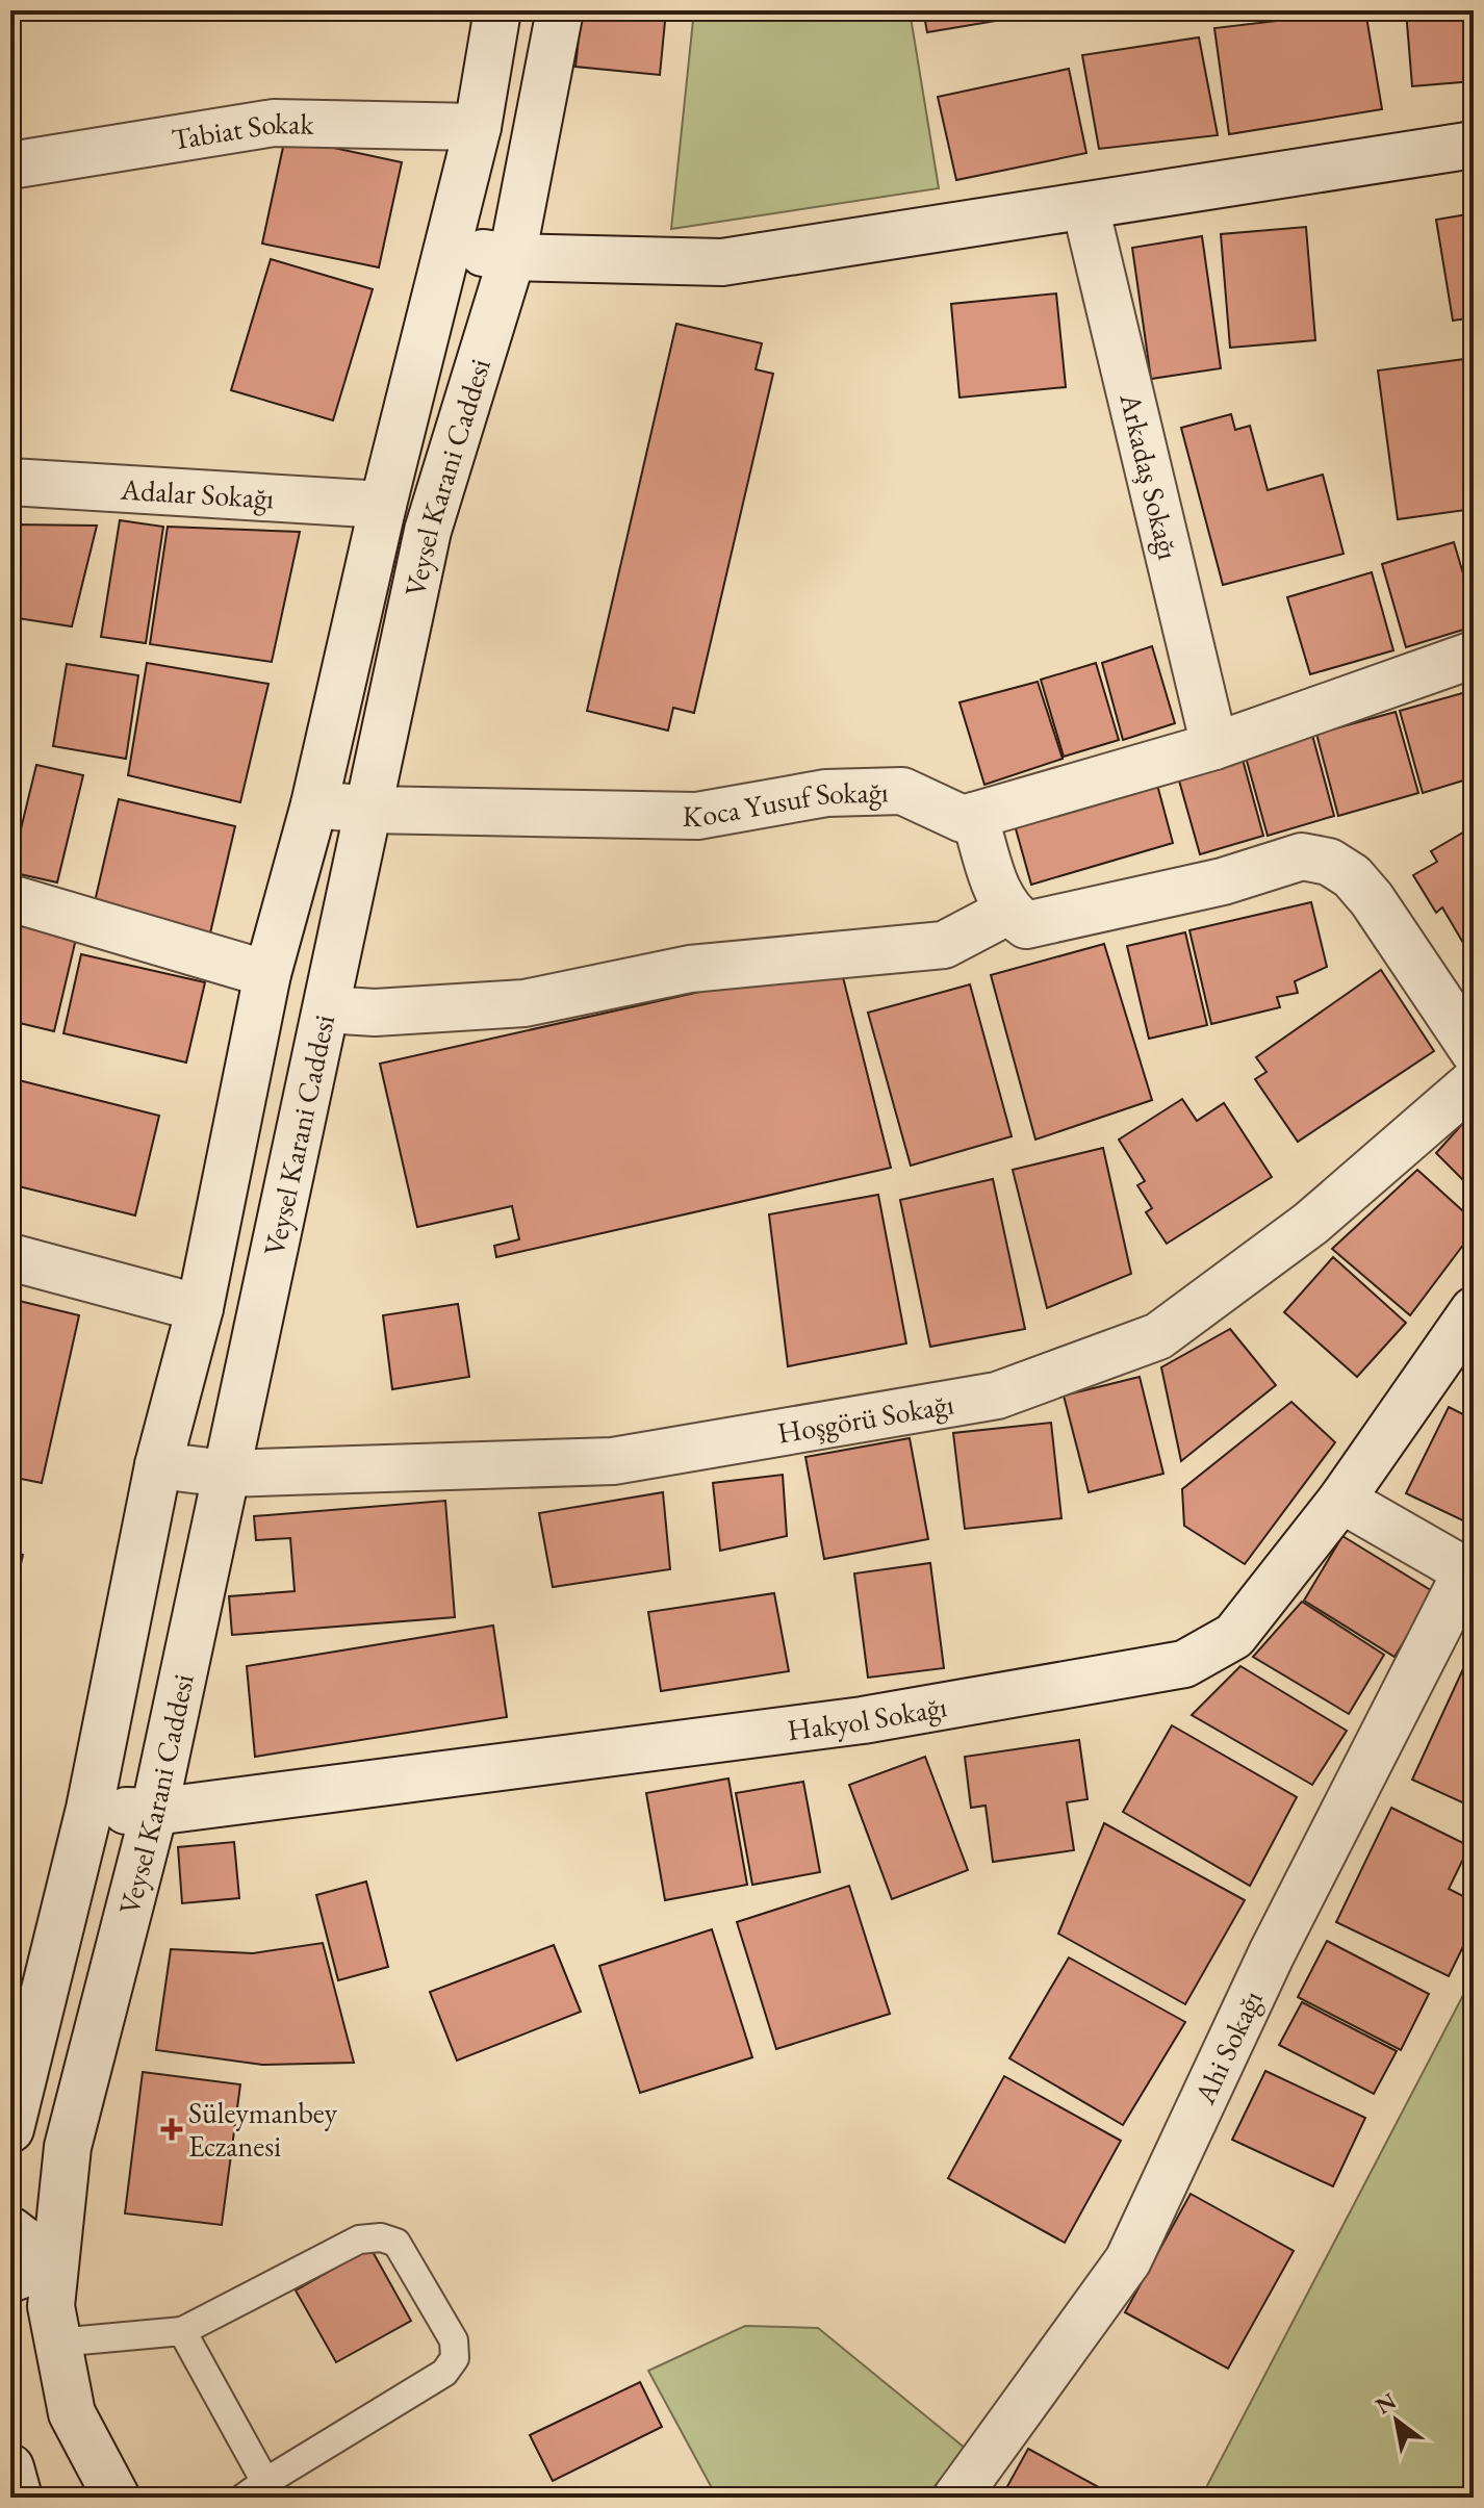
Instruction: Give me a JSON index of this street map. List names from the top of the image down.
{
  "streets": {
    "street": [
      "Tabiat Sokak",
      "Veysel Karani Caddesi",
      "Arkadaş Sokağı",
      "Adalar Sokağı",
      "Koca Yusuf Sokağı",
      "Hoşgörü Sokağı",
      "Hakyol Sokağı",
      "Ahi Sokağı"
    ]
  },
  "crossings": [
    ["Tabiat Sokak", "Veysel Karani Caddesi"],
    ["Veysel Karani Caddesi", "Adalar Sokağı"],
    ["Veysel Karani Caddesi", "Koca Yusuf Sokağı"],
    ["Veysel Karani Caddesi", "Hoşgörü Sokağı"],
    ["Veysel Karani Caddesi", "Hakyol Sokağı"],
    ["Arkadaş Sokağı", "Koca Yusuf Sokağı"]
  ],
  "places": {
    "health": ["Süleymanbey Eczanesi"]
  },
  "north": "top left"
}
